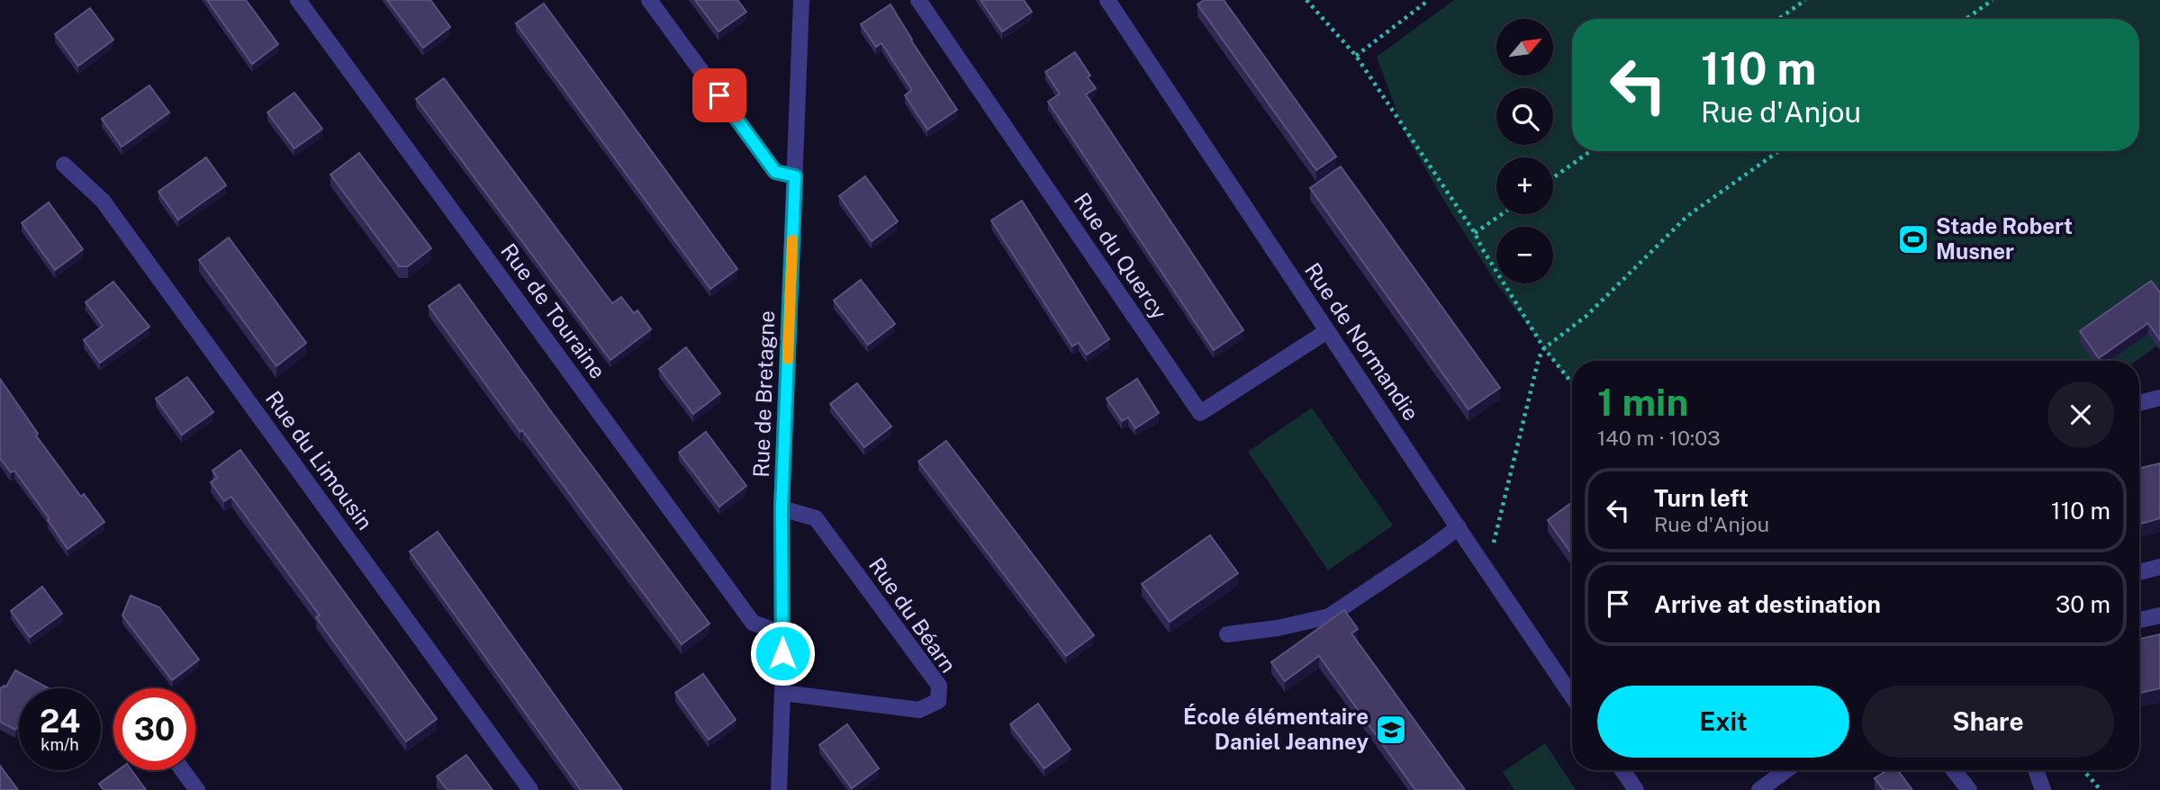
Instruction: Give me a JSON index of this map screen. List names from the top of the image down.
{
  "streets": {
    "street": [
      "Rue du Quercy",
      "Rue de Touraine",
      "Rue de Normandie",
      "Rue de Bretagne",
      "Rue du Limousin",
      "Rue du Béarn"
    ]
  },
  "crossings": [
    ["Rue du Quercy", "Rue de Normandie"],
    ["Rue de Touraine", "Rue de Bretagne"],
    ["Rue de Bretagne", "Rue du Béarn"]
  ],
  "places": {
    "sports": ["Stade Robert Musner"],
    "school or university": ["École élémentaire Daniel Jeanney"]
  },
  "north": "top right",
  "page": {
    "map_buttons": ["+", "−"],
    "turn": ["110 m", "Rue d'Anjou"],
    "heading": ["1 min", "140 m · 10:03"],
    "list": [
      {
        "name": "Turn left",
        "note": "Rue d'Anjou",
        "value": "110 m"
      },
      {
        "name": "Arrive at destination",
        "value": "30 m"
      }
    ],
    "buttons": ["Exit", "Share"],
    "speed": "24 km/h",
    "limit": "30"
  }
}
